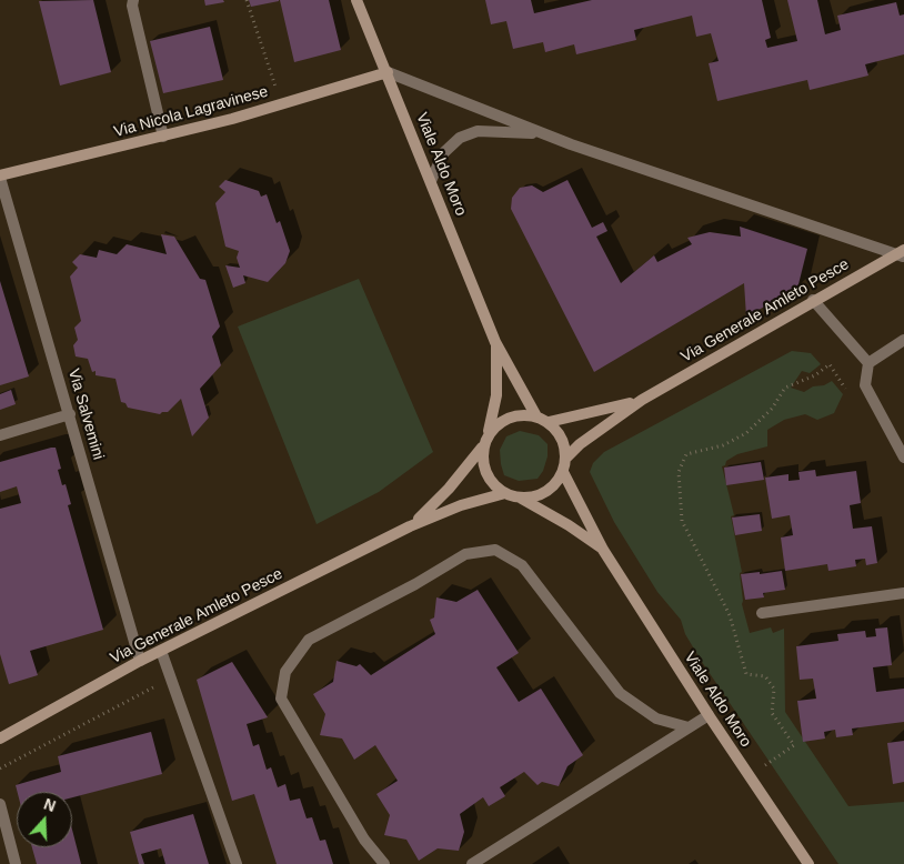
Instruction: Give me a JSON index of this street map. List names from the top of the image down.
{
  "streets": {
    "street": [
      "Via Nicola Lagravinese",
      "Viale Aldo Moro",
      "Via Generale Amleto Pesce",
      "Via Salvemini"
    ]
  },
  "crossings": [
    ["Via Nicola Lagravinese", "Viale Aldo Moro"],
    ["Via Nicola Lagravinese", "Via Salvemini"],
    ["Viale Aldo Moro", "Via Generale Amleto Pesce"],
    ["Via Generale Amleto Pesce", "Via Salvemini"]
  ],
  "north": "top"
}
